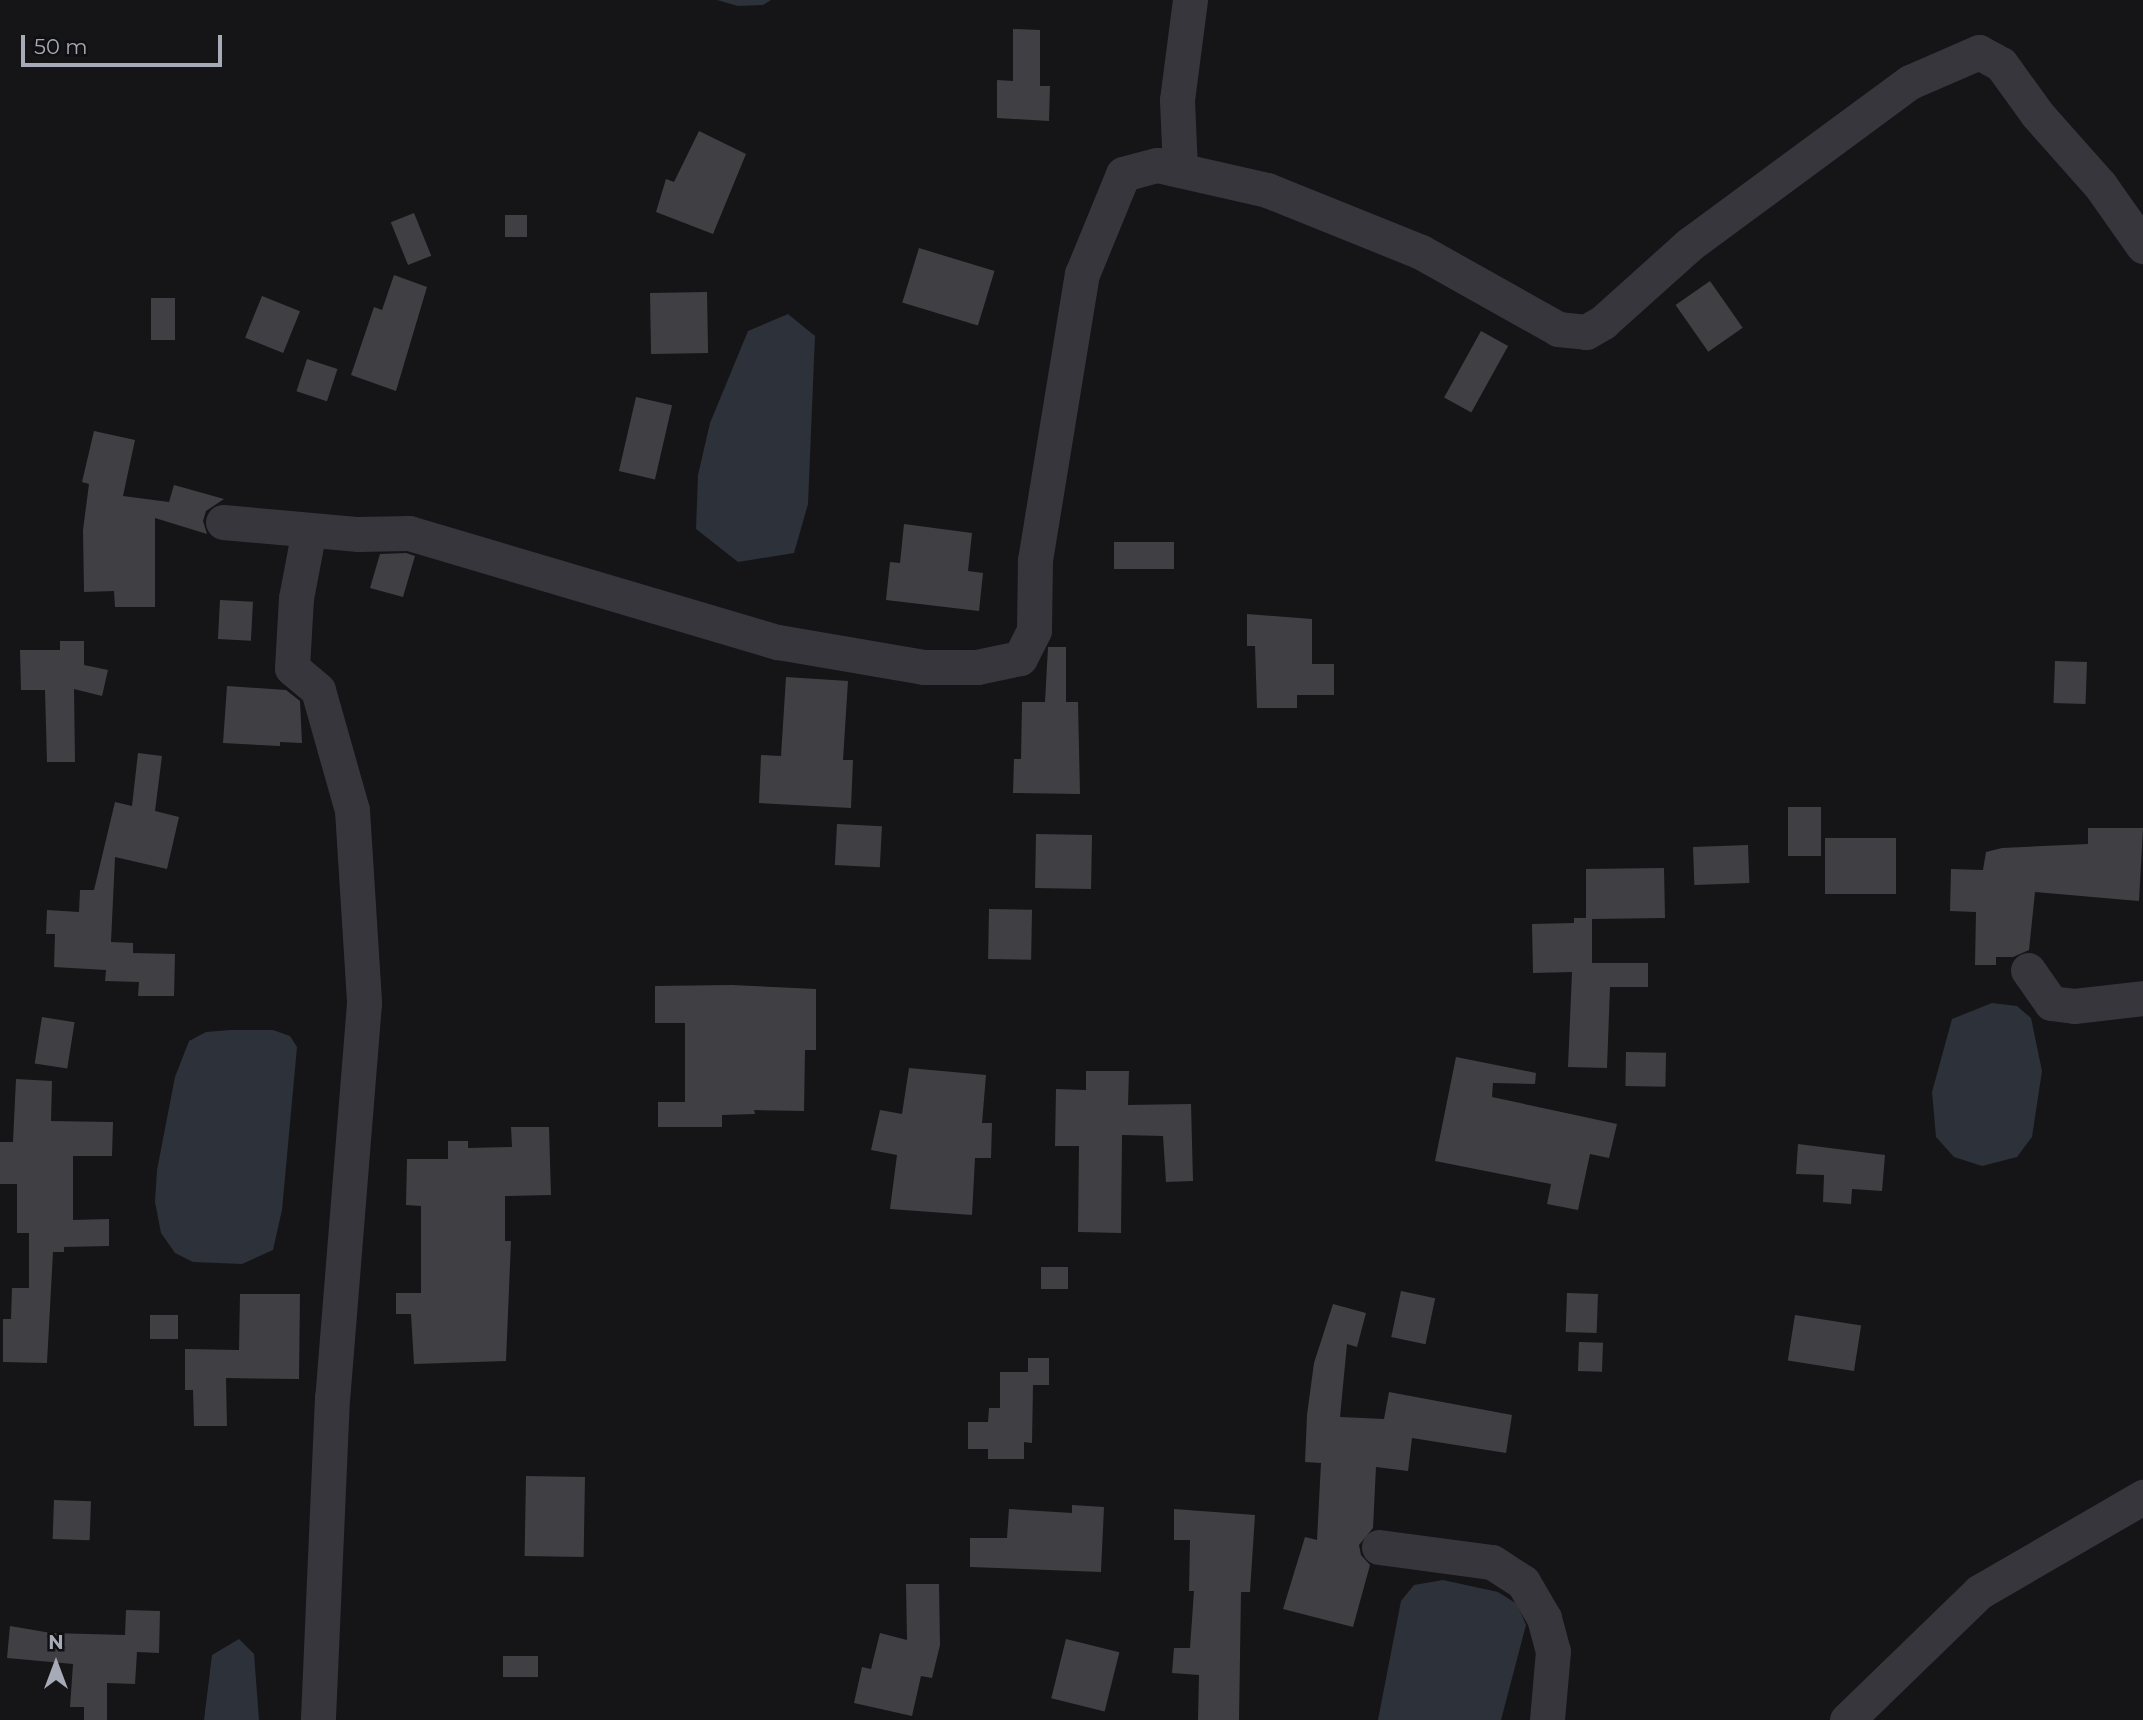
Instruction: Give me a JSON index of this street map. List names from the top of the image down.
{
  "scale_bar": "50 m",
  "north": "top"
}
